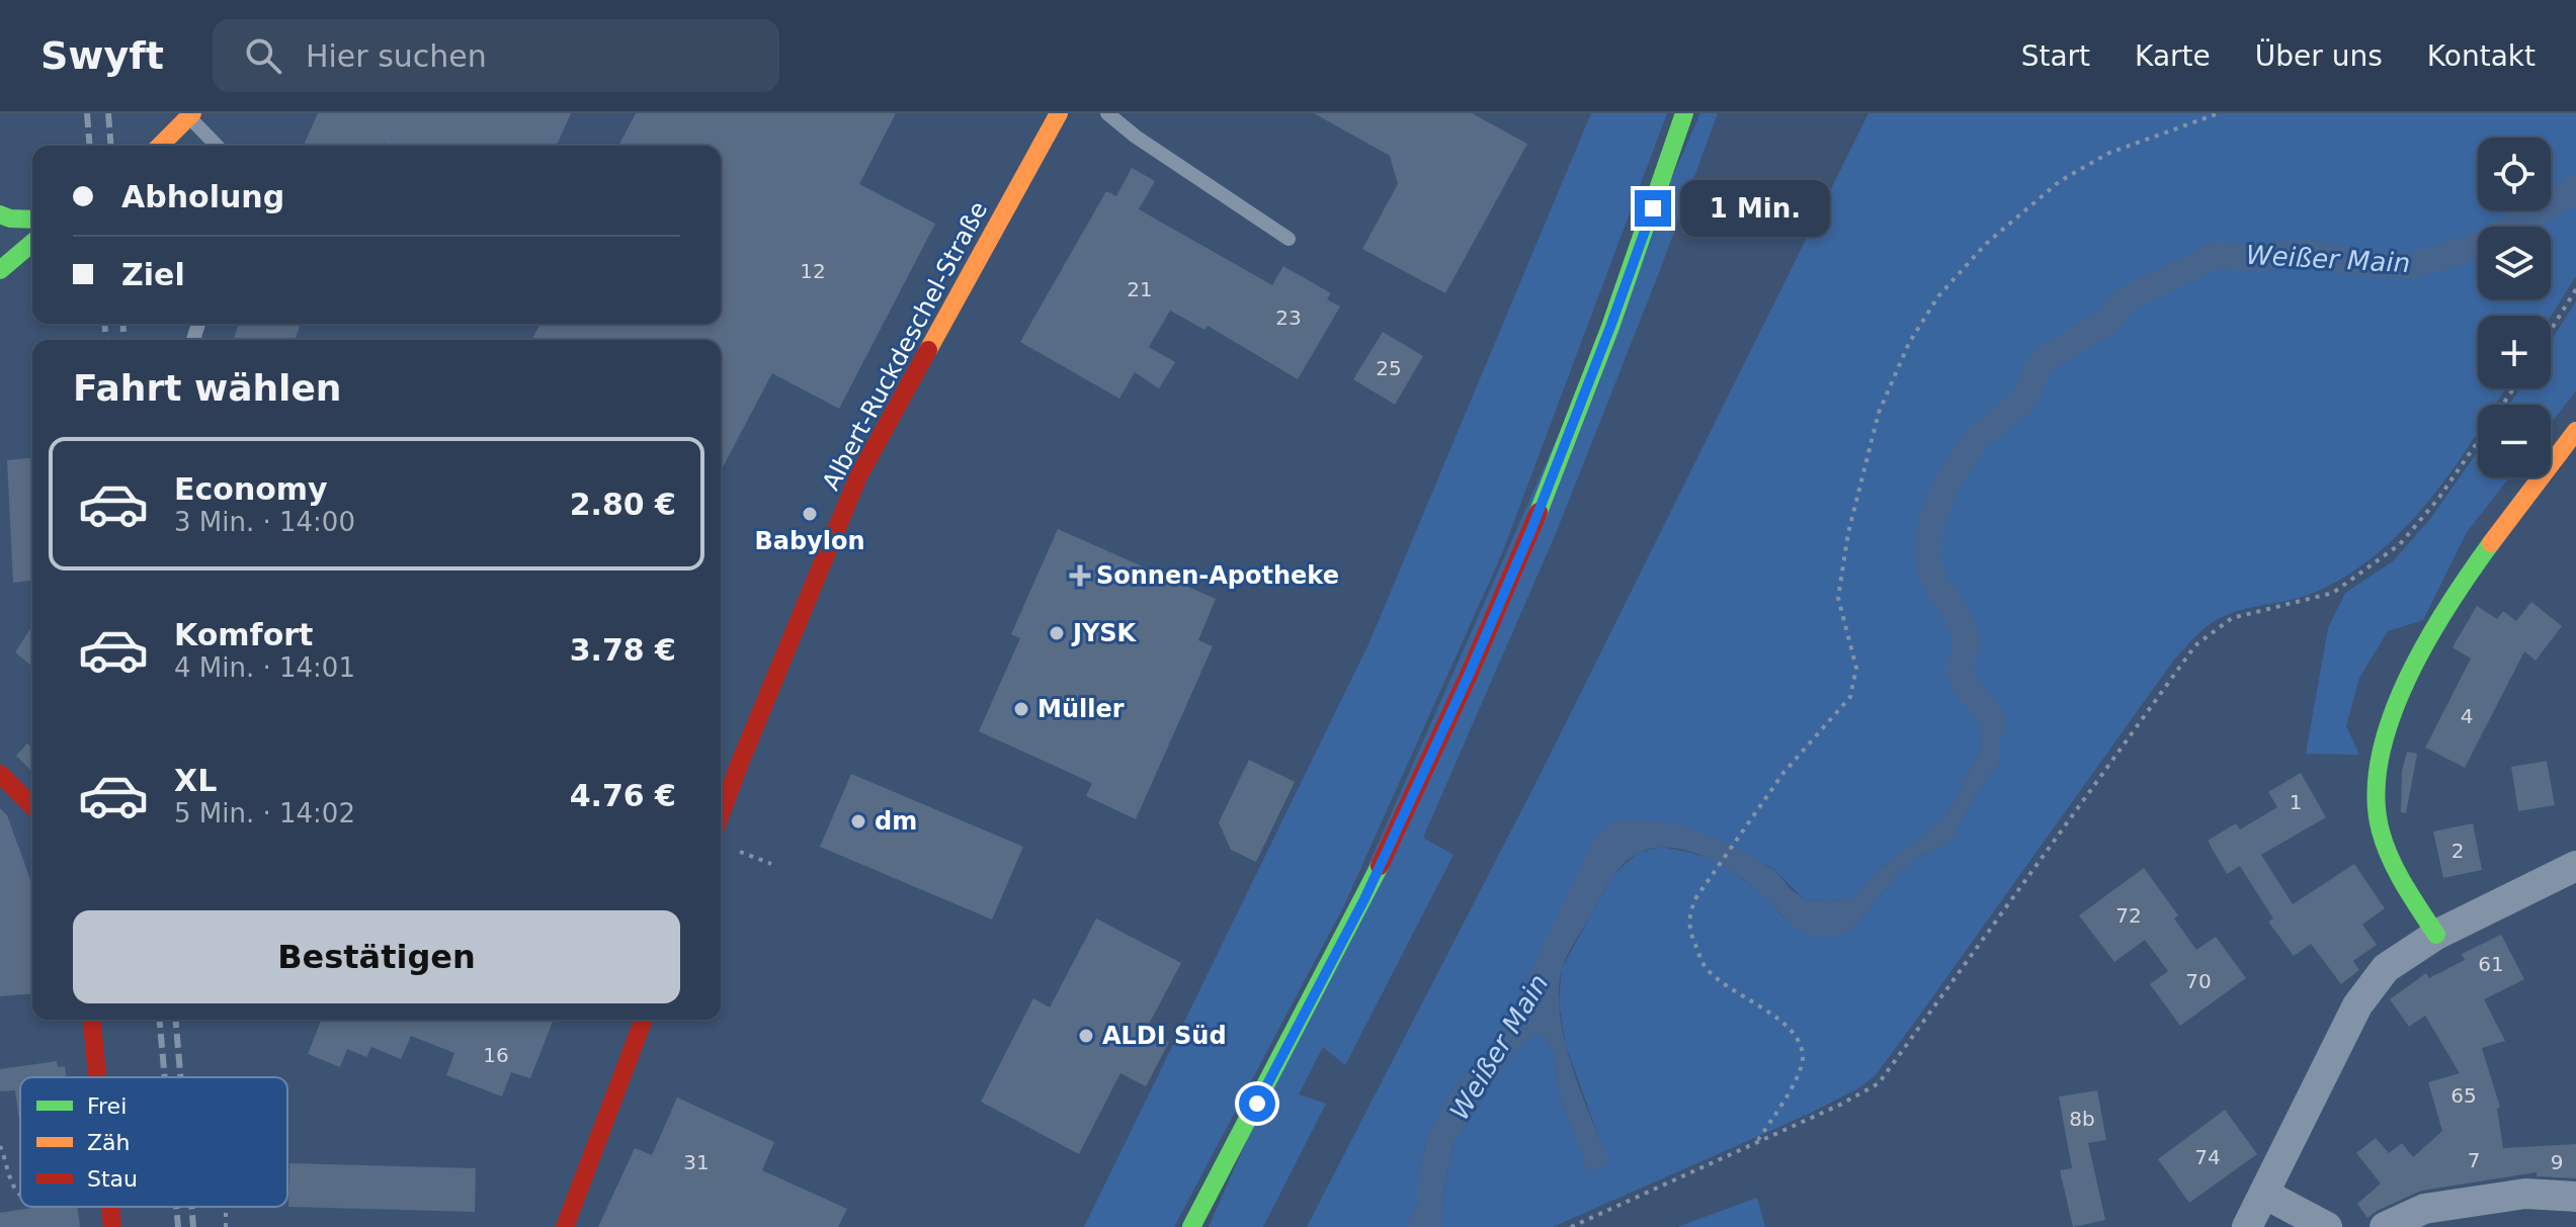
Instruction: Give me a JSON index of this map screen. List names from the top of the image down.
{
  "streets": {
    "main road": ["Albert-Ruckdeschel-Straße"]
  },
  "water": ["Weißer Main"],
  "places": {
    "other": [
      "Babylon",
      "JYSK",
      "Müller",
      "dm",
      "ALDI Süd"
    ],
    "health": ["Sonnen-Apotheke"]
  },
  "house_numbers": [
    "12",
    "21",
    "23",
    "25",
    "4",
    "1",
    "2",
    "72",
    "61",
    "70",
    "16",
    "65",
    "8b",
    "74",
    "7",
    "31",
    "9"
  ],
  "legend": ["Frei", "Zäh", "Stau"],
  "page": {
    "header": "Swyft",
    "search": "Hier suchen",
    "nav": [
      "Start",
      "Karte",
      "Über uns",
      "Kontakt"
    ],
    "map_buttons": ["+", "−"],
    "banner": ["Abholung", "Ziel"],
    "bubble": "1 Min.",
    "heading": "Fahrt wählen",
    "list": [
      {
        "name": "Economy",
        "note": "3 Min. · 14:00",
        "value": "2.80 €"
      },
      {
        "name": "Komfort",
        "note": "4 Min. · 14:01",
        "value": "3.78 €"
      },
      {
        "name": "XL",
        "note": "5 Min. · 14:02",
        "value": "4.76 €"
      }
    ],
    "buttons": "Bestätigen"
  }
}
